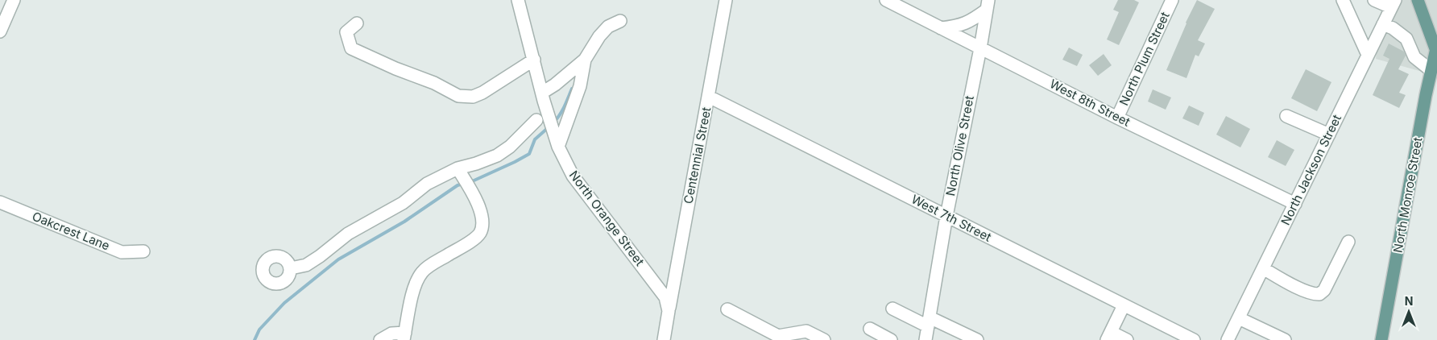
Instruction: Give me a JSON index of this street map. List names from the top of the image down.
{
  "streets": {
    "main road": ["North Monroe Street"],
    "street": [
      "North Plum Street",
      "West 8th Street",
      "North Olive Street",
      "Centennial Street",
      "North Jackson Street",
      "North Orange Street",
      "West 7th Street",
      "Oakcrest Lane"
    ]
  },
  "crossings": [
    ["North Plum Street", "West 8th Street"],
    ["West 8th Street", "North Olive Street"],
    ["West 8th Street", "North Jackson Street"],
    ["North Olive Street", "West 7th Street"],
    ["Centennial Street", "North Orange Street"],
    ["Centennial Street", "West 7th Street"]
  ],
  "north": "top"
}
